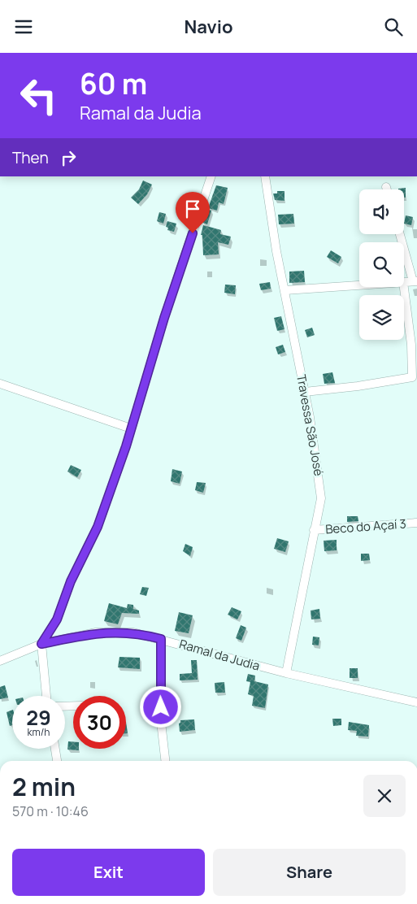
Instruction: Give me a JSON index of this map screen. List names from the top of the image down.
{
  "streets": {
    "street": ["Travessa São José", "Beco do Açaí 3", "Ramal da Judia"]
  },
  "crossings": [
    ["Travessa São José", "Beco do Açaí 3"],
    ["Travessa São José", "Ramal da Judia"]
  ],
  "page": {
    "header": "Navio",
    "turn": ["60 m", "Ramal da Judia"],
    "then": "Then",
    "speed": "29 km/h",
    "limit": "30",
    "heading": ["2 min", "570 m · 10:46"],
    "buttons": ["Exit", "Share"]
  }
}
